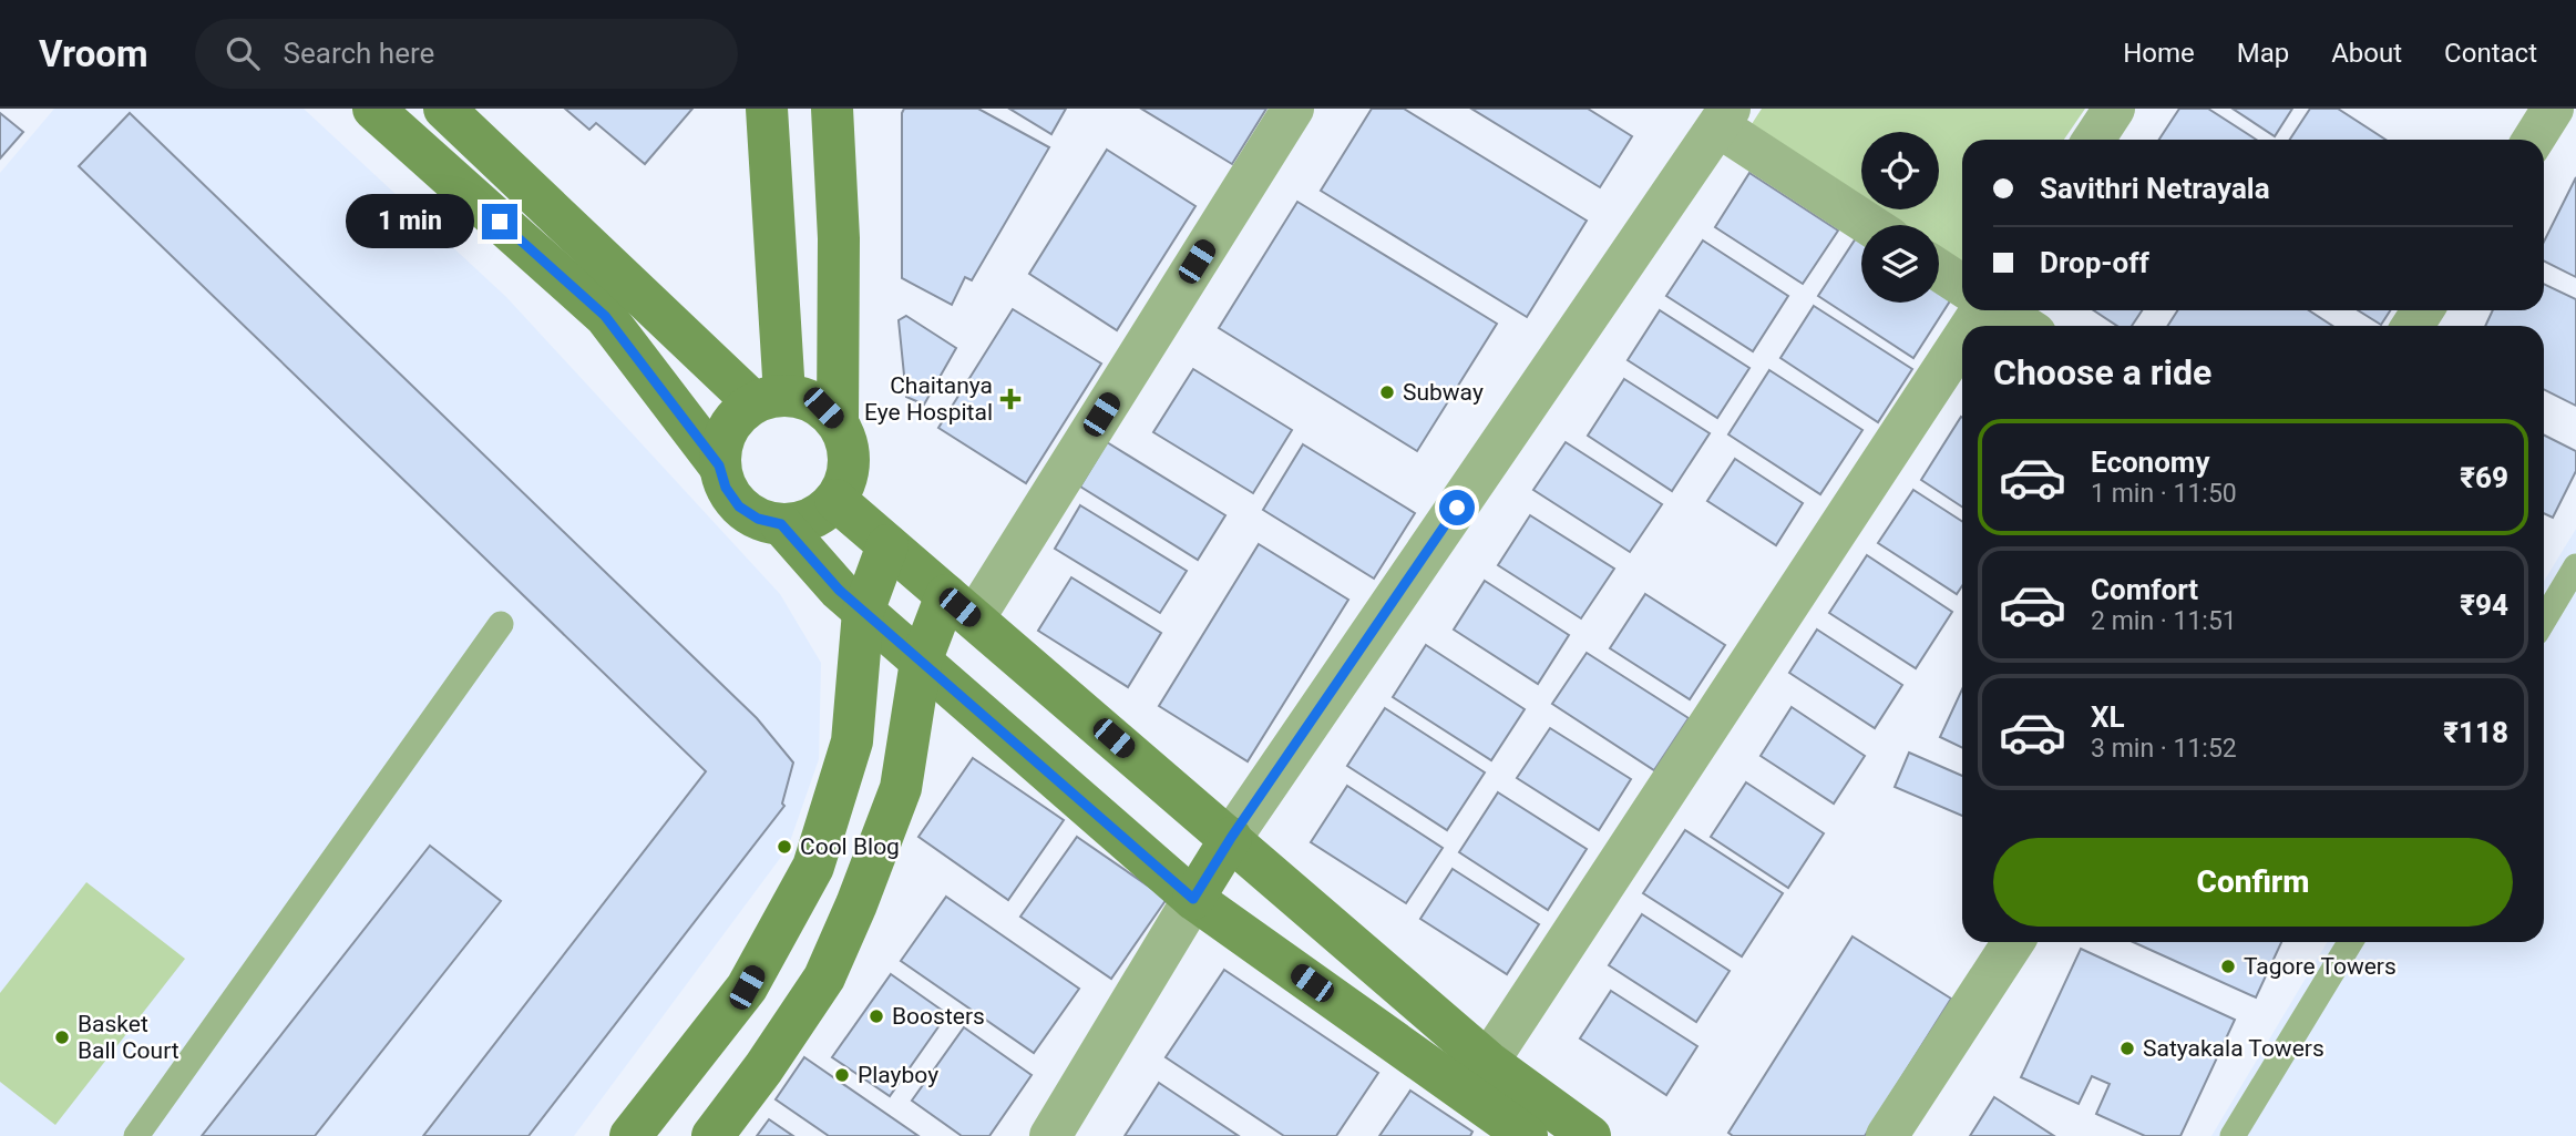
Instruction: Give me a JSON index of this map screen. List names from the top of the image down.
{
  "places": {
    "other": [
      "Subway",
      "Cool Blog",
      "Tagore Towers",
      "Boosters",
      "Basket Ball Court",
      "Satyakala Towers",
      "Playboy"
    ],
    "health": ["Chaitanya Eye Hospital"]
  },
  "page": {
    "header": "Vroom",
    "search": "Search here",
    "nav": [
      "Home",
      "Map",
      "About",
      "Contact"
    ],
    "banner": ["Savithri Netrayala", "Drop-off"],
    "bubble": "1 min",
    "heading": "Choose a ride",
    "list": [
      {
        "name": "Economy",
        "note": "1 min · 11:50",
        "value": "₹69"
      },
      {
        "name": "Comfort",
        "note": "2 min · 11:51",
        "value": "₹94"
      },
      {
        "name": "XL",
        "note": "3 min · 11:52",
        "value": "₹118"
      }
    ],
    "buttons": "Confirm"
  }
}
